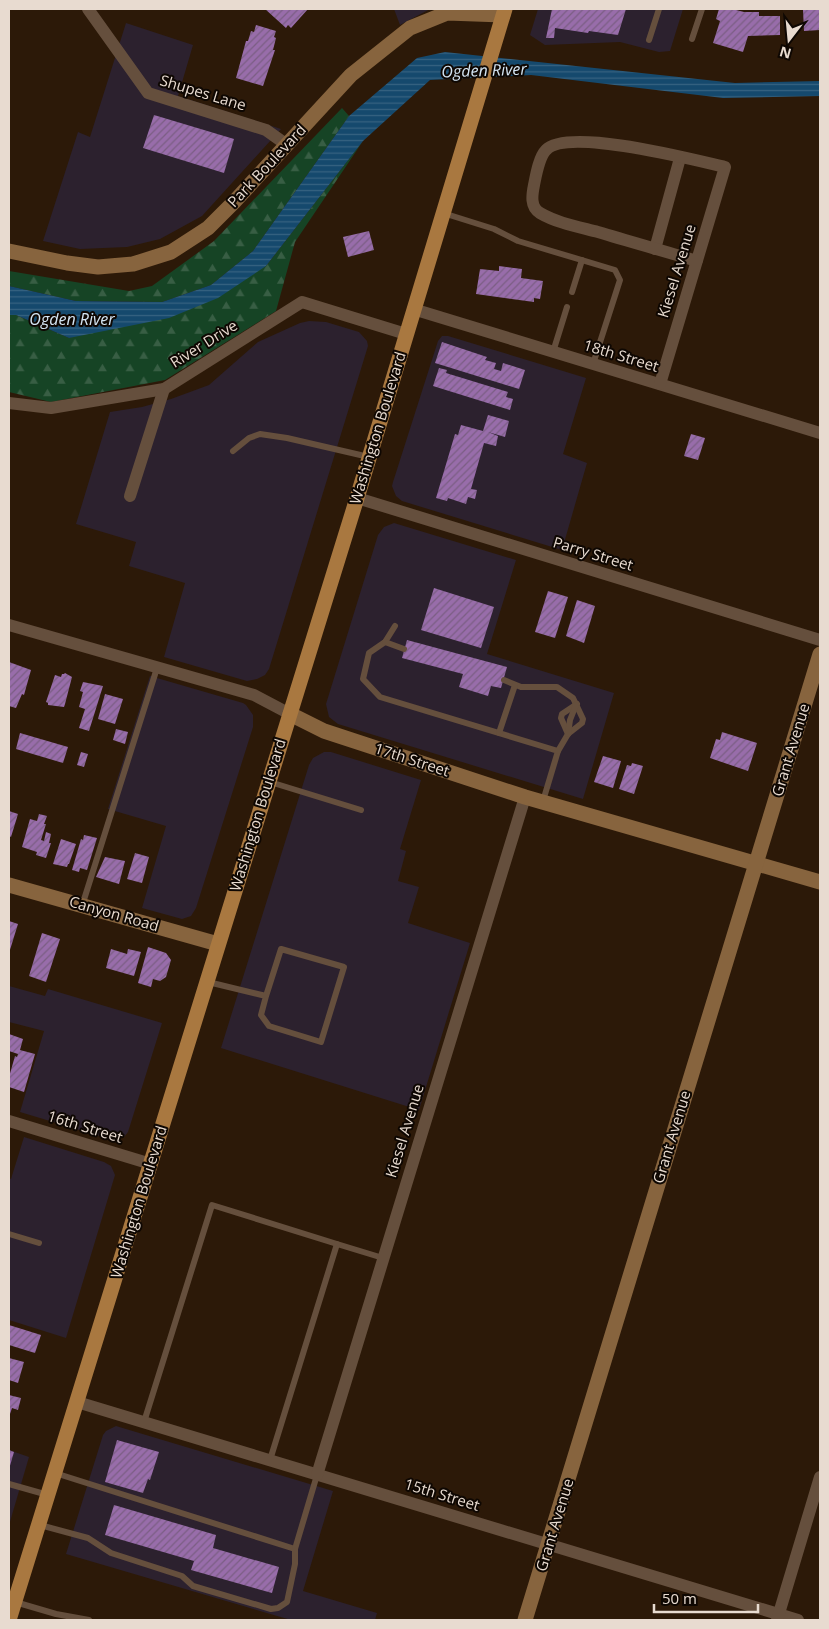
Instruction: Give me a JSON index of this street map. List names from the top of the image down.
{
  "streets": {
    "main road": ["Washington Boulevard"],
    "street": [
      "Shupes Lane",
      "Park Boulevard",
      "Kiesel Avenue",
      "River Drive",
      "18th Street",
      "Parry Street",
      "Grant Avenue",
      "17th Street",
      "Canyon Road",
      "16th Street",
      "15th Street"
    ]
  },
  "crossings": [
    ["Shupes Lane", "Park Boulevard"],
    ["Park Boulevard", "Washington Boulevard"],
    ["Kiesel Avenue", "18th Street"],
    ["Kiesel Avenue", "17th Street"],
    ["Kiesel Avenue", "15th Street"],
    ["River Drive", "Washington Boulevard"],
    ["18th Street", "Washington Boulevard"],
    ["Washington Boulevard", "Parry Street"],
    ["Washington Boulevard", "17th Street"],
    ["Washington Boulevard", "Canyon Road"],
    ["Washington Boulevard", "16th Street"],
    ["Washington Boulevard", "15th Street"],
    ["Grant Avenue", "17th Street"],
    ["Grant Avenue", "15th Street"]
  ],
  "water": ["Ogden River"],
  "scale_bar": "50 m",
  "north": "bottom"
}
